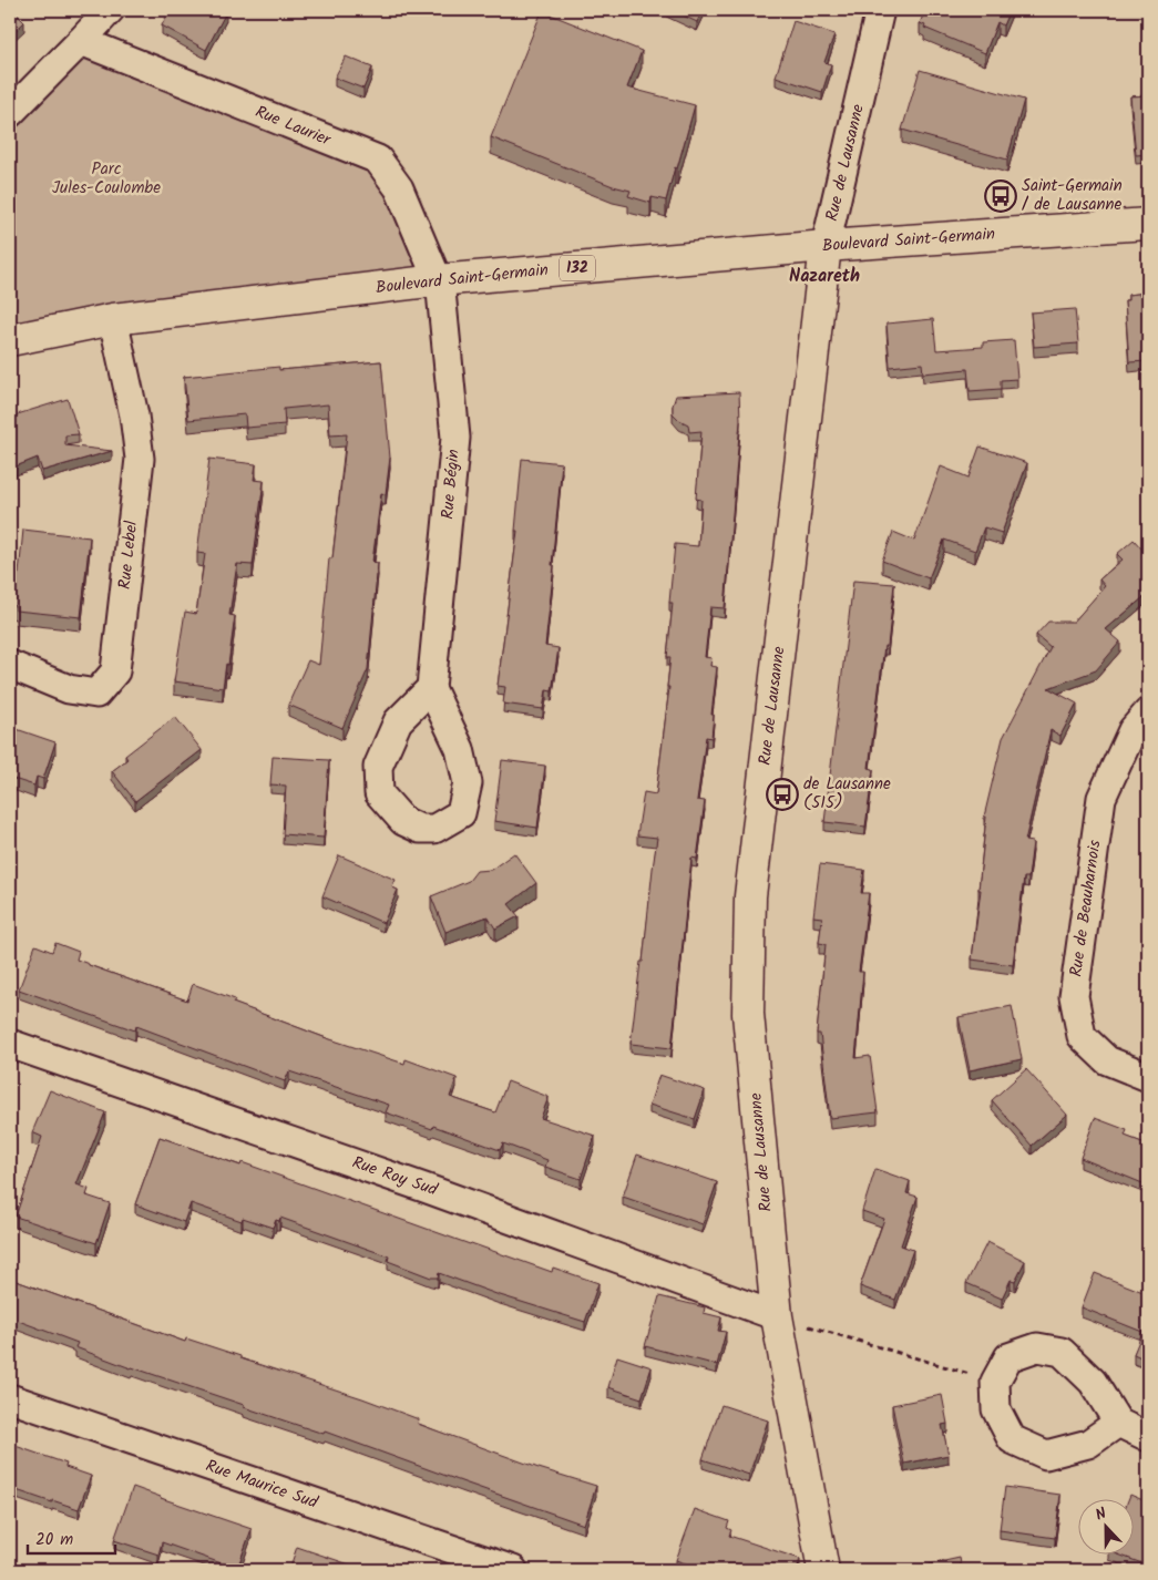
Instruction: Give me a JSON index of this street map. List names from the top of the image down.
{
  "streets": {
    "street": [
      "Rue Laurier",
      "Rue de Lausanne",
      "Boulevard Saint-Germain",
      "132",
      "Rue Bégin",
      "Rue Lebel",
      "Rue de Beauharnois",
      "Rue Roy Sud",
      "Rue Maurice Sud"
    ]
  },
  "crossings": [
    ["Rue Laurier", "Boulevard Saint-Germain"],
    ["Rue Laurier", "Rue Bégin"],
    ["Rue de Lausanne", "Boulevard Saint-Germain"],
    ["Rue de Lausanne", "Rue Roy Sud"],
    ["Boulevard Saint-Germain", "Rue Bégin"],
    ["Boulevard Saint-Germain", "Rue Lebel"]
  ],
  "districts": ["Nazareth"],
  "parks": ["Parc Jules-Coulombe"],
  "places": {
    "bus stop": ["Saint-Germain / de Lausanne", "de Lausanne (515)"]
  },
  "scale_bar": "20 m",
  "north": "top"
}
